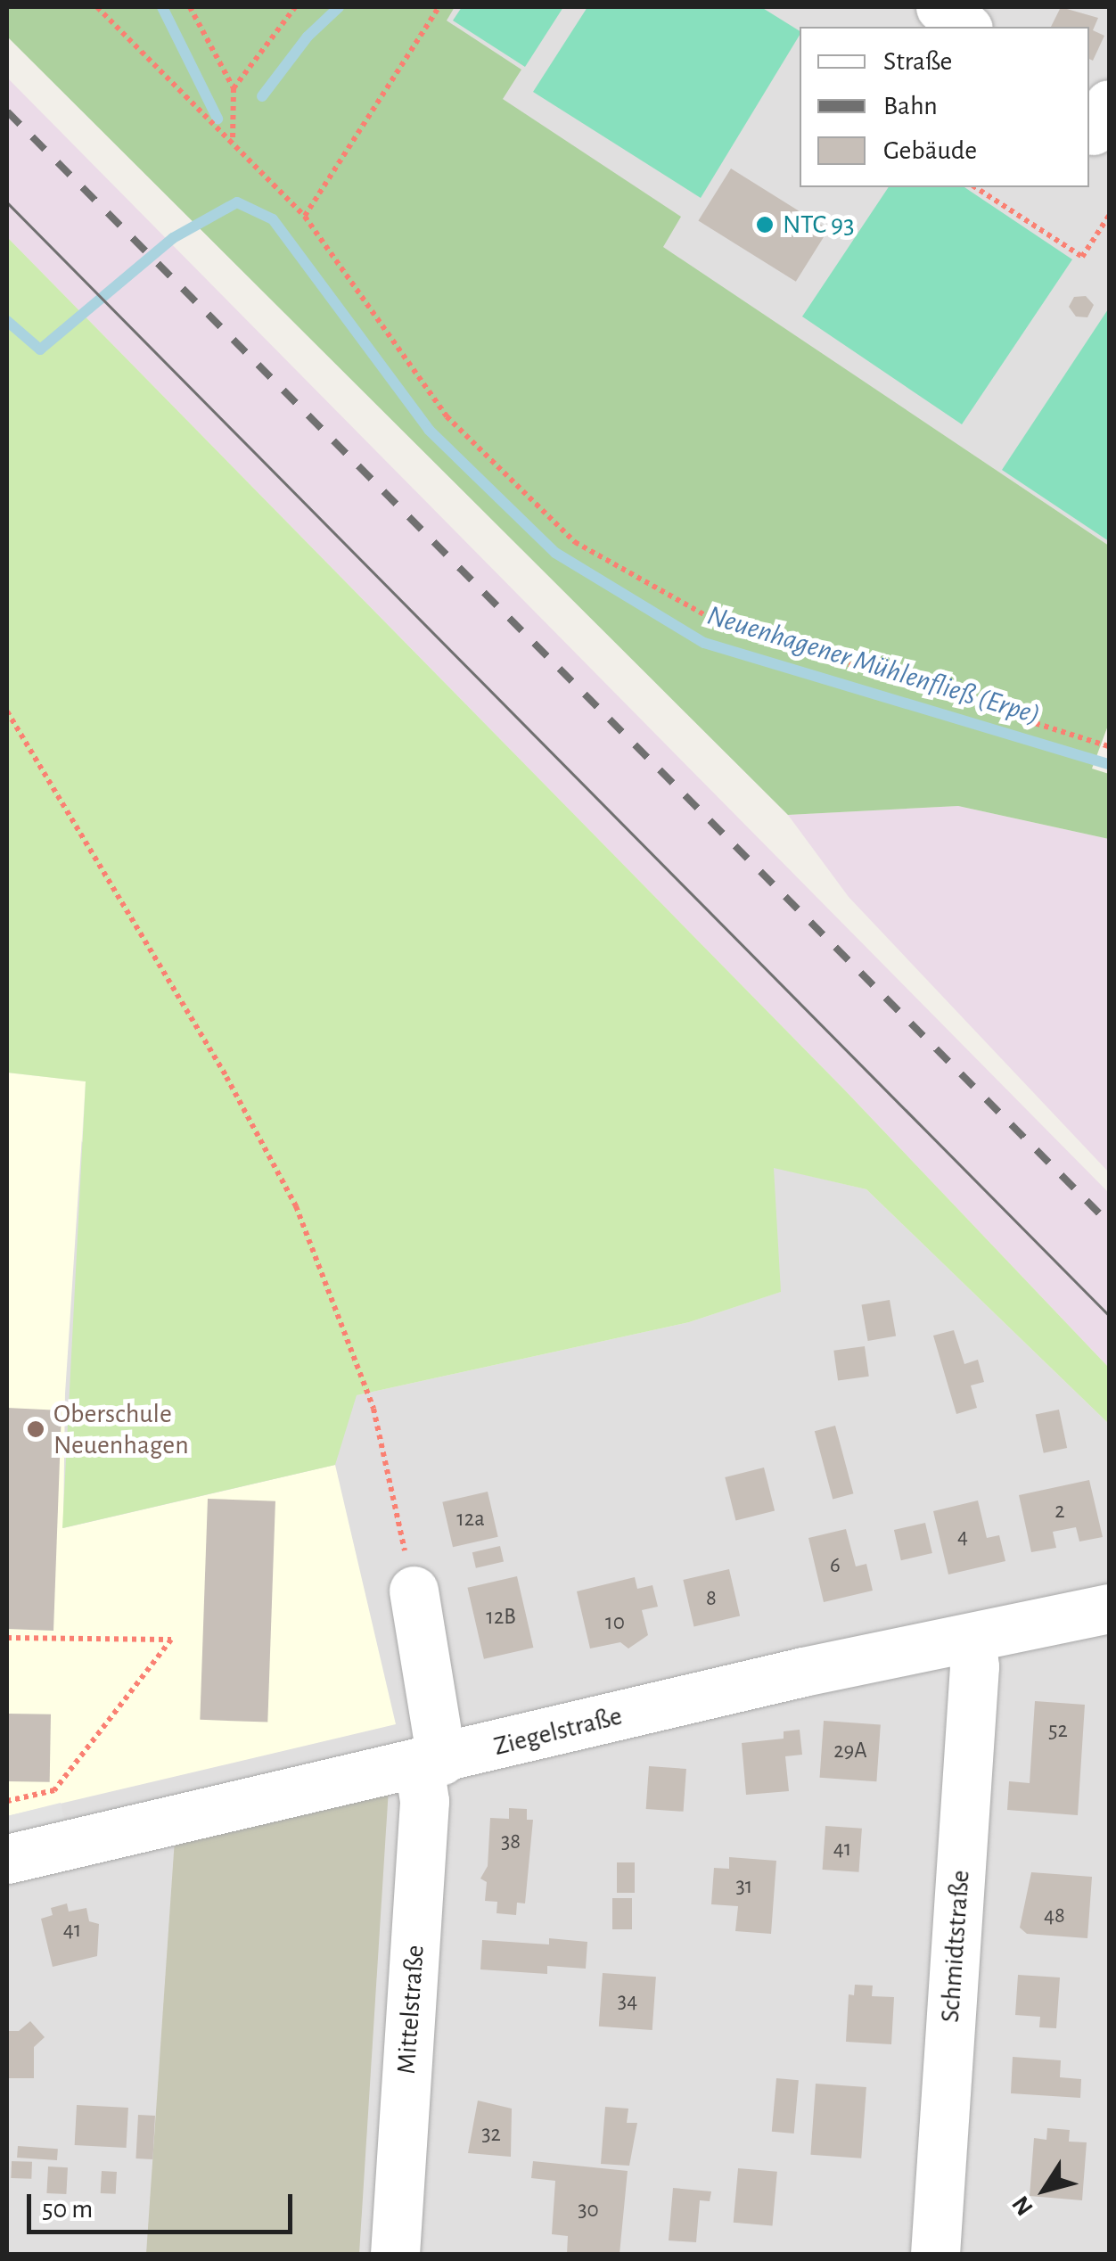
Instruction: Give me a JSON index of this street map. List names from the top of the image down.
{
  "streets": {
    "street": ["Ziegelstraße", "Schmidtstraße", "Mittelstraße"]
  },
  "crossings": [
    ["Ziegelstraße", "Schmidtstraße"],
    ["Ziegelstraße", "Mittelstraße"]
  ],
  "water": ["Neuenhagener Mühlenfließ (Erpe)"],
  "places": ["NTC 93", "Oberschule Neuenhagen"],
  "house_numbers": [
    "2",
    "12a",
    "4",
    "6",
    "8",
    "12B",
    "10",
    "52",
    "29A",
    "38",
    "41",
    "31",
    "48",
    "41",
    "34",
    "32",
    "30"
  ],
  "legend": ["Straße", "Bahn", "Gebäude"],
  "scale_bar": "50 m",
  "north": "bottom left"
}
